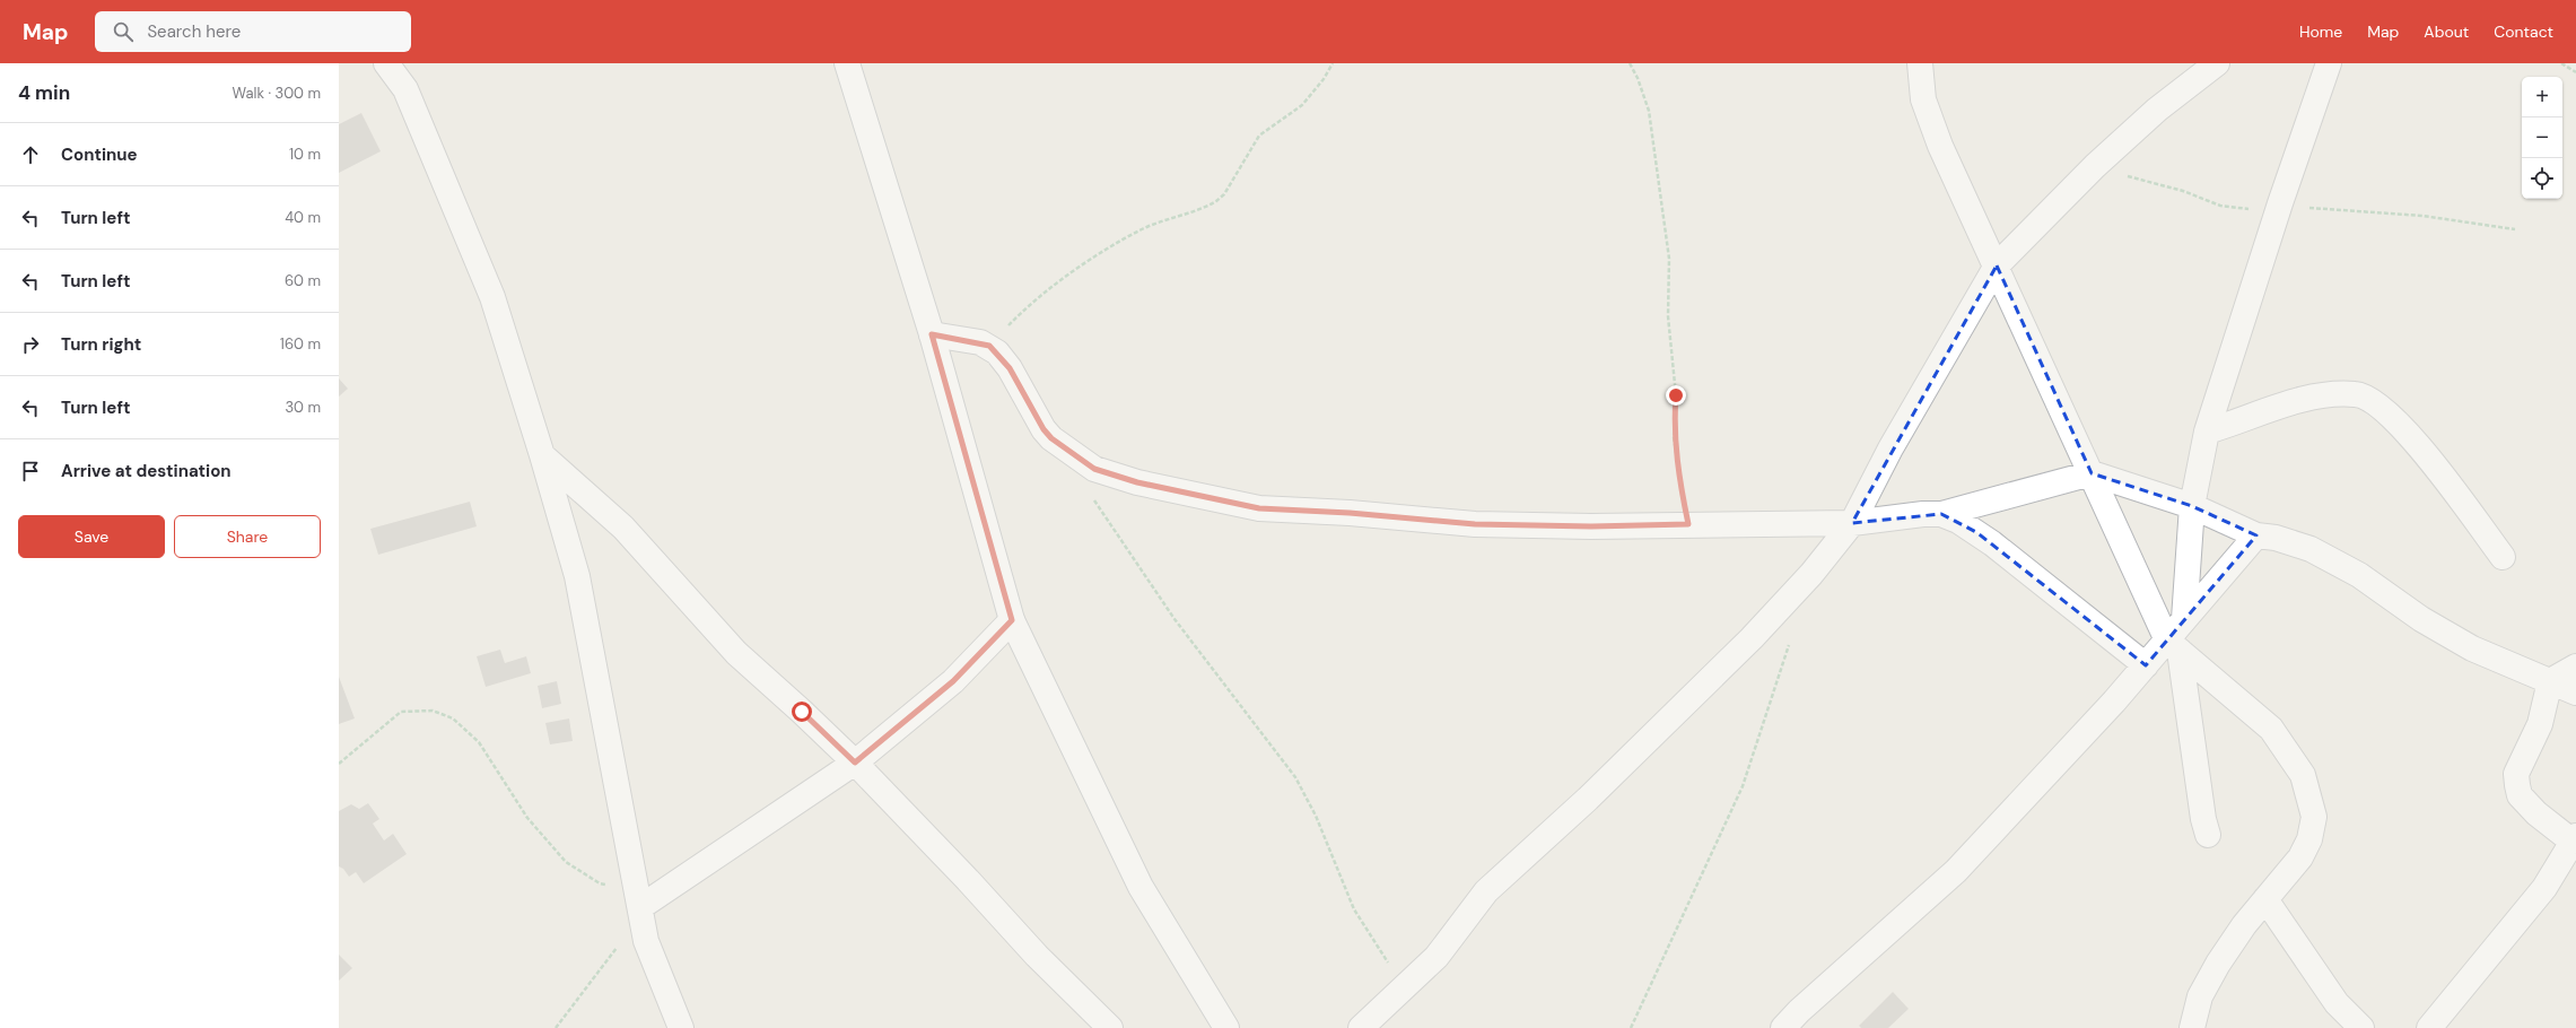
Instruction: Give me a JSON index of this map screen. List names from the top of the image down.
{
  "page": {
    "header": "Map",
    "search": "Search here",
    "nav": [
      "Home",
      "Map",
      "About",
      "Contact"
    ],
    "heading": ["4 min", "Walk · 300 m"],
    "map_buttons": ["+", "−"],
    "list": [
      ["Continue", "10 m"],
      ["Turn left", "40 m"],
      ["Turn left", "60 m"],
      ["Turn right", "160 m"],
      ["Turn left", "30 m"],
      "Arrive at destination"
    ],
    "buttons": ["Save", "Share"]
  }
}
